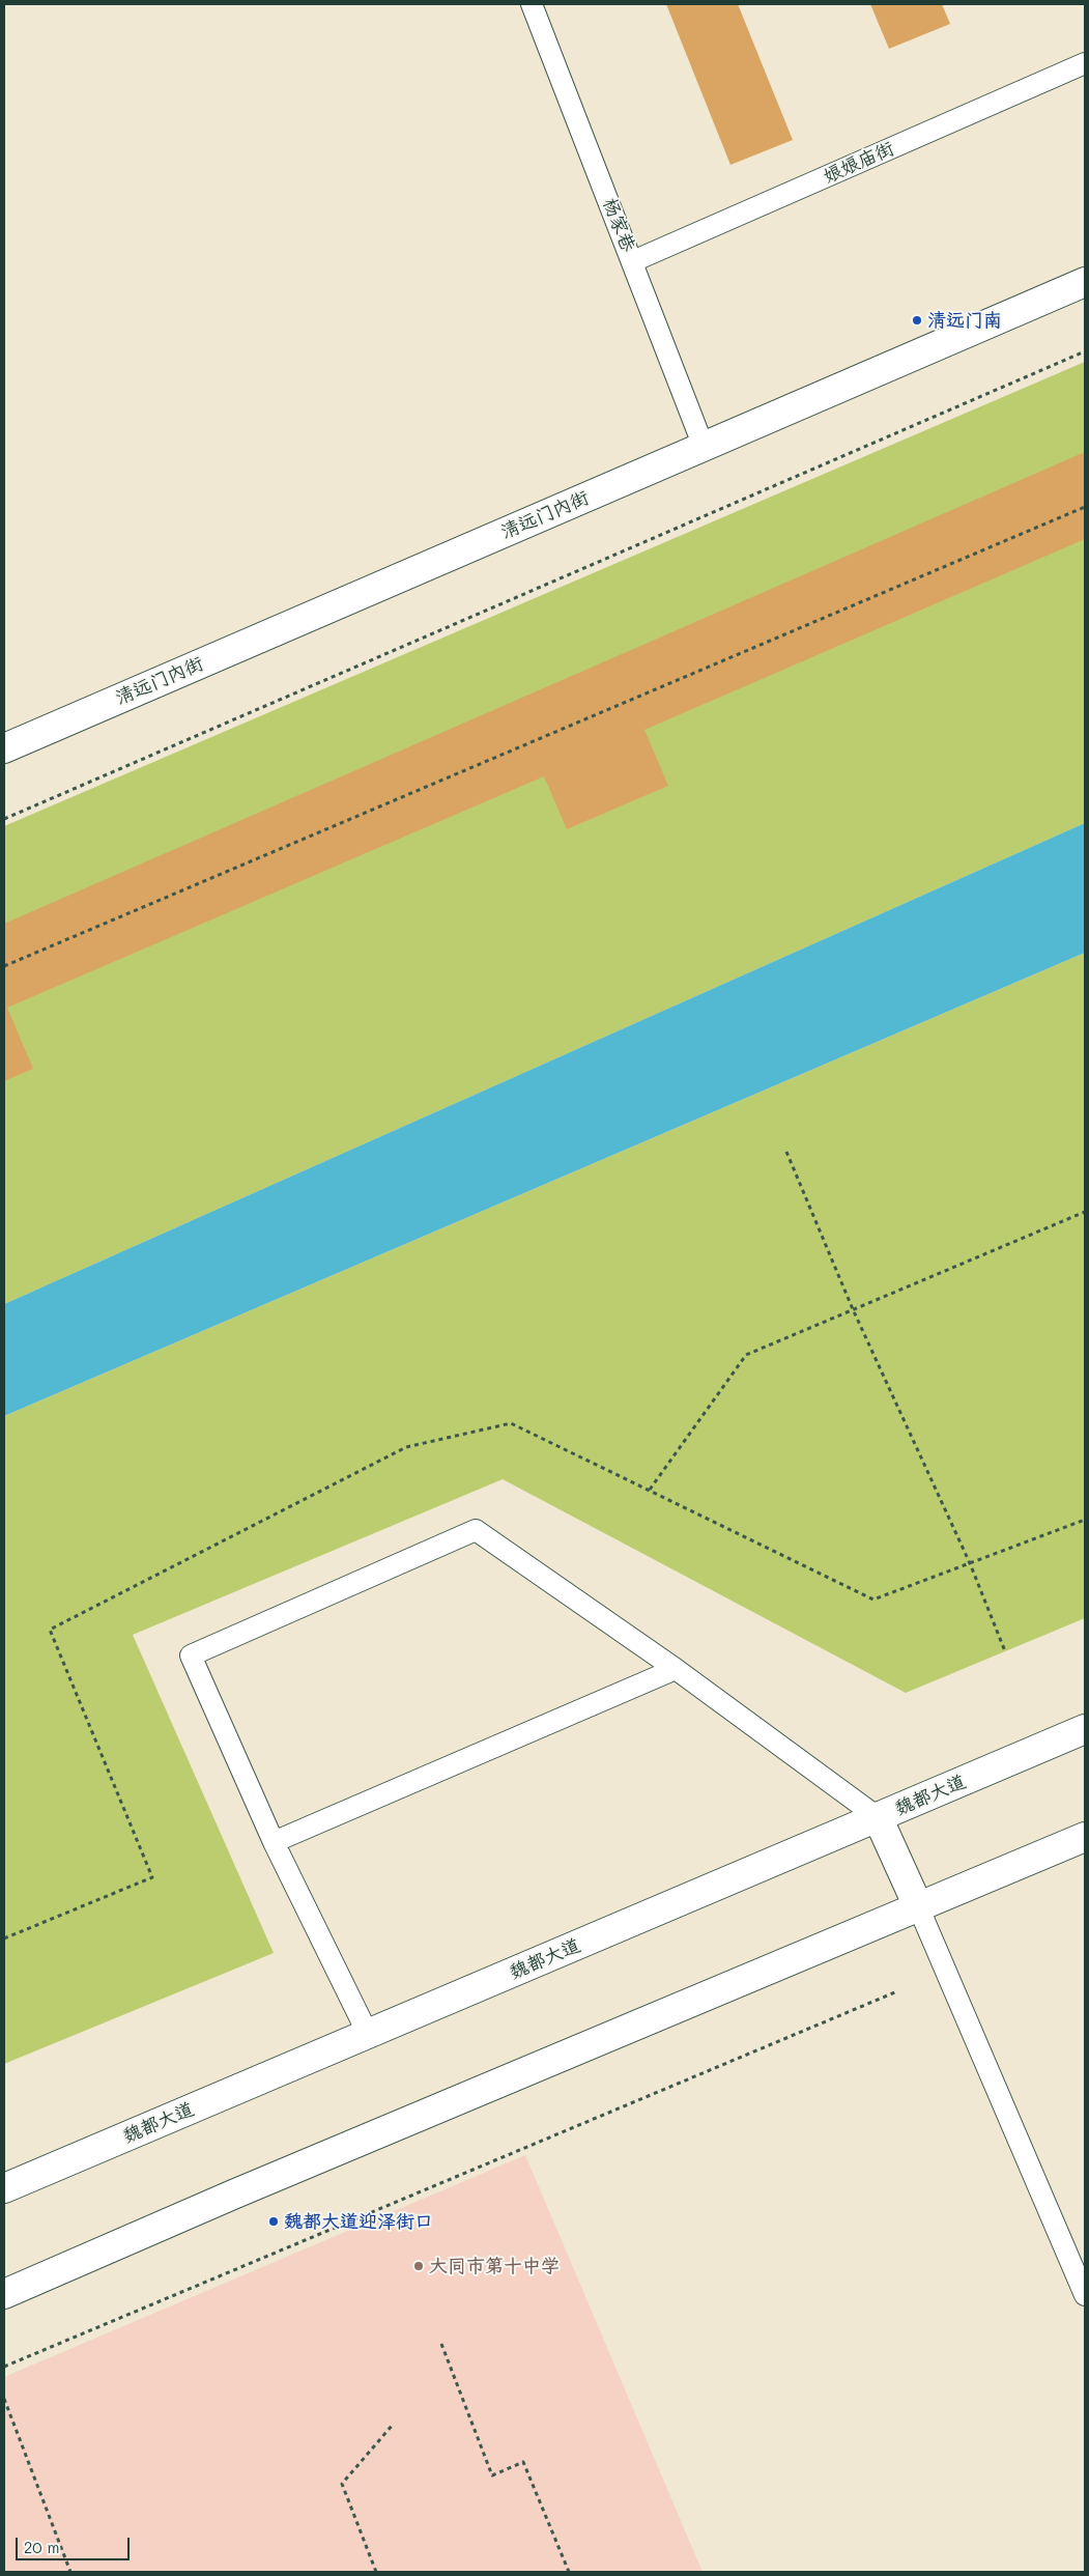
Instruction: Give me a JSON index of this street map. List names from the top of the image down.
{
  "streets": {
    "main road": ["清远门内街", "魏都大道"],
    "lane": ["娘娘庙街", "杨家巷"]
  },
  "crossings": [
    ["娘娘庙街", "杨家巷"],
    ["杨家巷", "清远门内街"]
  ],
  "places": ["清远门南", "魏都大道迎泽街口", "大同市第十中学"],
  "scale_bar": "20 m"
}
